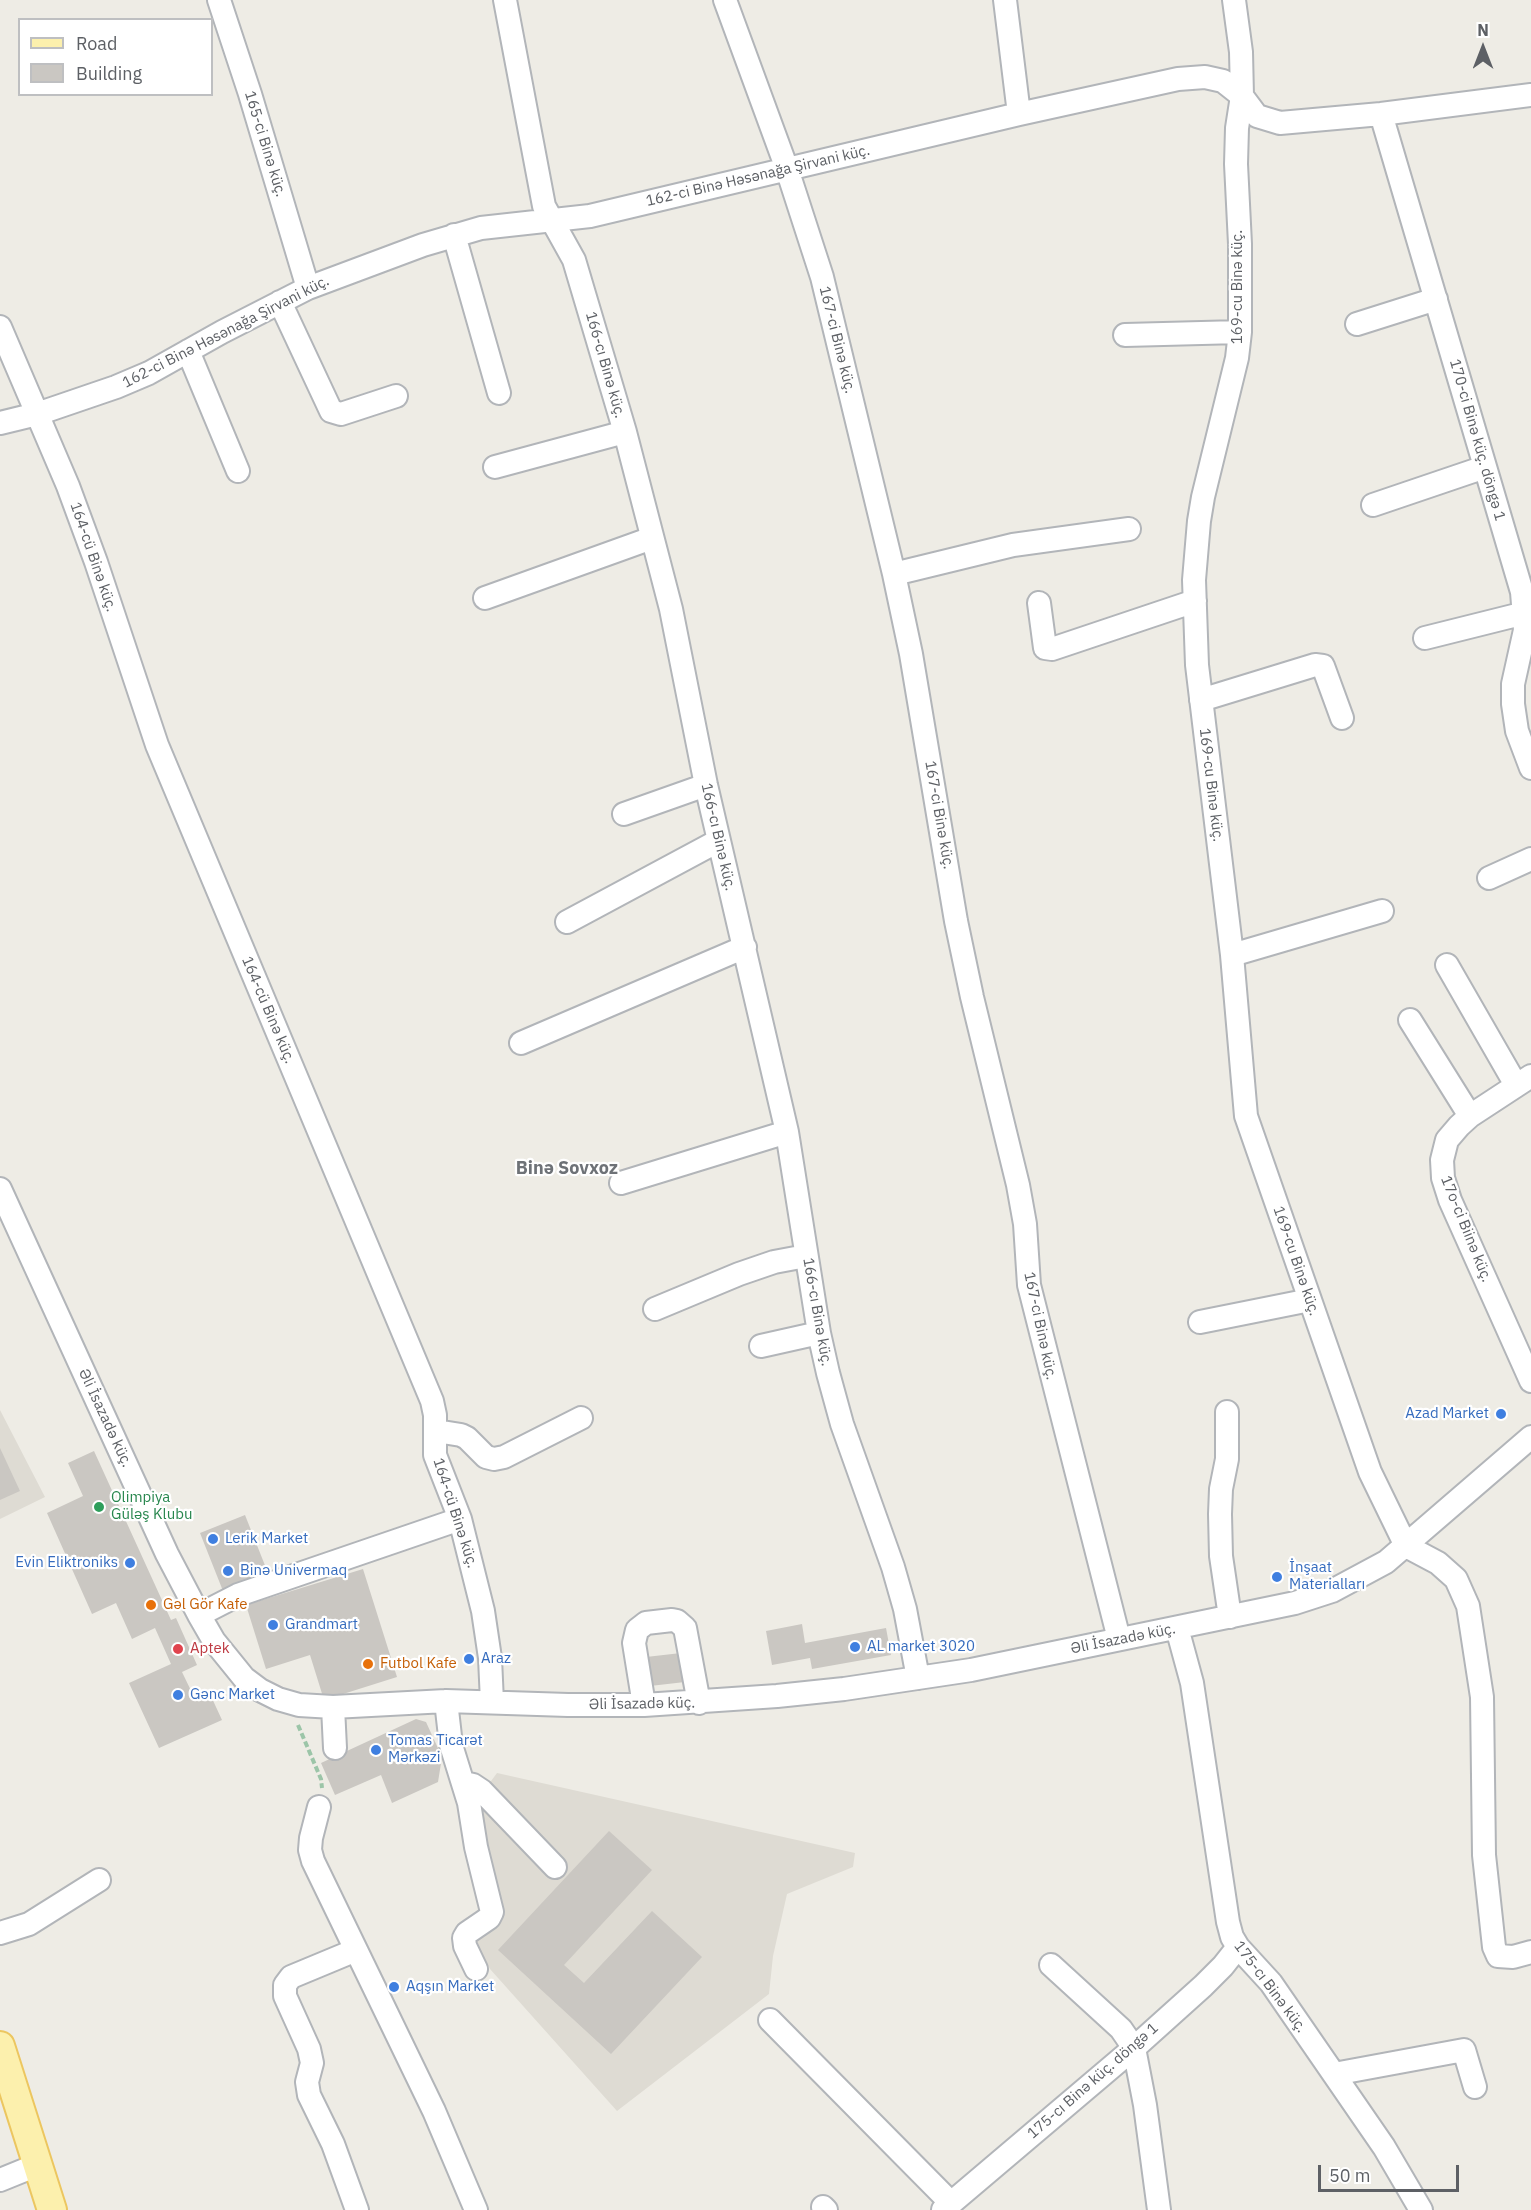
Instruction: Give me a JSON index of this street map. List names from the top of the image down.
{
  "streets": {
    "street": [
      "165-ci Binə küç.",
      "162-ci Binə Həsənağa Şirvani küç.",
      "169-cu Binə küç.",
      "167-ci Binə küç.",
      "166-cı Binə küç.",
      "170-ci Binə küç. döngə 1",
      "164-cü Binə küç.",
      "17o-ci Biinə küç.",
      "Əli İsazadə küç.",
      "175-cı Binə küç.",
      "175-cı Binə küç. döngə 1"
    ]
  },
  "crossings": [
    ["165-ci Binə küç.", "162-ci Binə Həsənağa Şirvani küç."],
    ["162-ci Binə Həsənağa Şirvani küç.", "169-cu Binə küç."],
    ["162-ci Binə Həsənağa Şirvani küç.", "167-ci Binə küç."],
    ["162-ci Binə Həsənağa Şirvani küç.", "166-cı Binə küç."],
    ["162-ci Binə Həsənağa Şirvani küç.", "170-ci Binə küç. döngə 1"],
    ["162-ci Binə Həsənağa Şirvani küç.", "164-cü Binə küç."],
    ["169-cu Binə küç.", "Əli İsazadə küç."],
    ["167-ci Binə küç.", "Əli İsazadə küç."],
    ["166-cı Binə küç.", "Əli İsazadə küç."],
    ["164-cü Binə küç.", "Əli İsazadə küç."],
    ["Əli İsazadə küç.", "175-cı Binə küç."],
    ["175-cı Binə küç.", "175-cı Binə küç. döngə 1"]
  ],
  "districts": ["Binə Sovxoz"],
  "places": [
    "Azad Market",
    "Olimpiya Güləş Klubu",
    "Lerik Market",
    "Evin Eliktroniks",
    "Binə Univermaq",
    "İnşaat Materialları",
    "Gəl Gör Kafe",
    "Grandmart",
    "AL market 3020",
    "Aptek",
    "Araz",
    "Futbol Kafe",
    "Gənc Market",
    "Tomas Ticarət Mərkəzi",
    "Aqşın Market"
  ],
  "legend": ["Road", "Building"],
  "scale_bar": "50 m",
  "north": "top"
}
